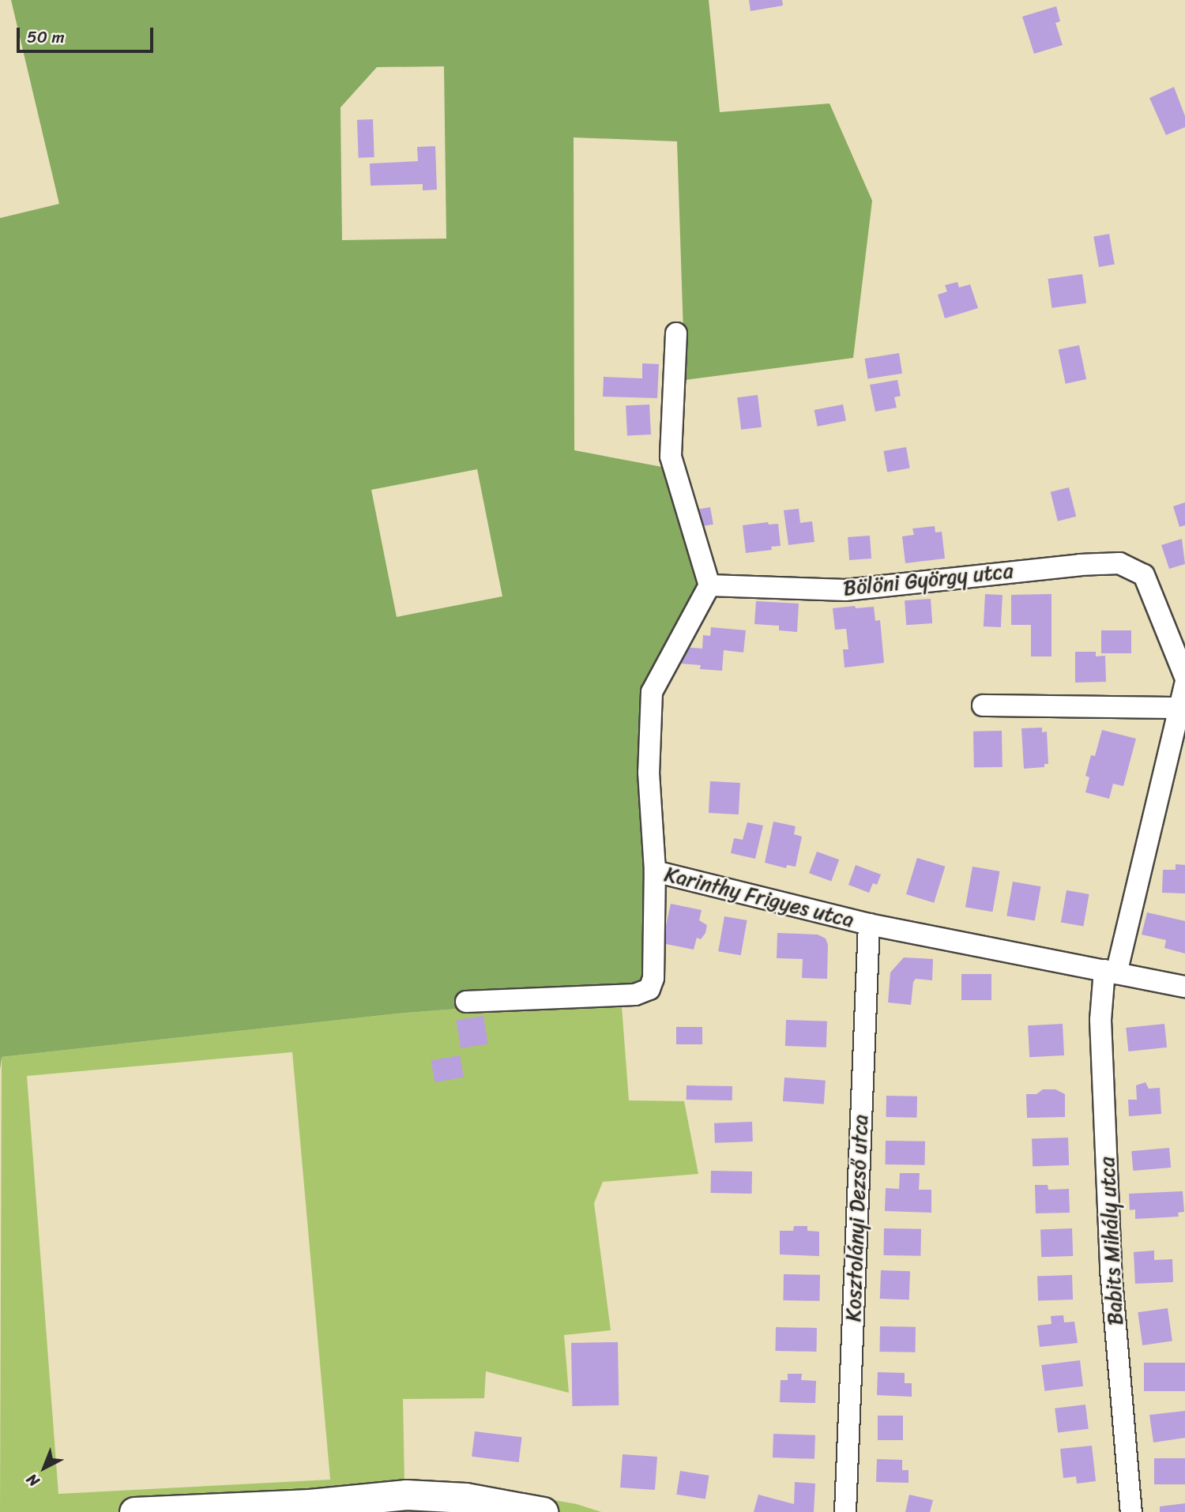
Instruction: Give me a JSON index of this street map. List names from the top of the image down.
{
  "streets": {
    "street": [
      "Bölöni György utca",
      "Karinthy Frigyes utca",
      "Kosztolányi Dezső utca",
      "Babits Mihály utca"
    ]
  },
  "crossings": [
    ["Bölöni György utca", "Karinthy Frigyes utca"],
    ["Karinthy Frigyes utca", "Kosztolányi Dezső utca"],
    ["Karinthy Frigyes utca", "Babits Mihály utca"]
  ],
  "scale_bar": "50 m",
  "north": "bottom left"
}
